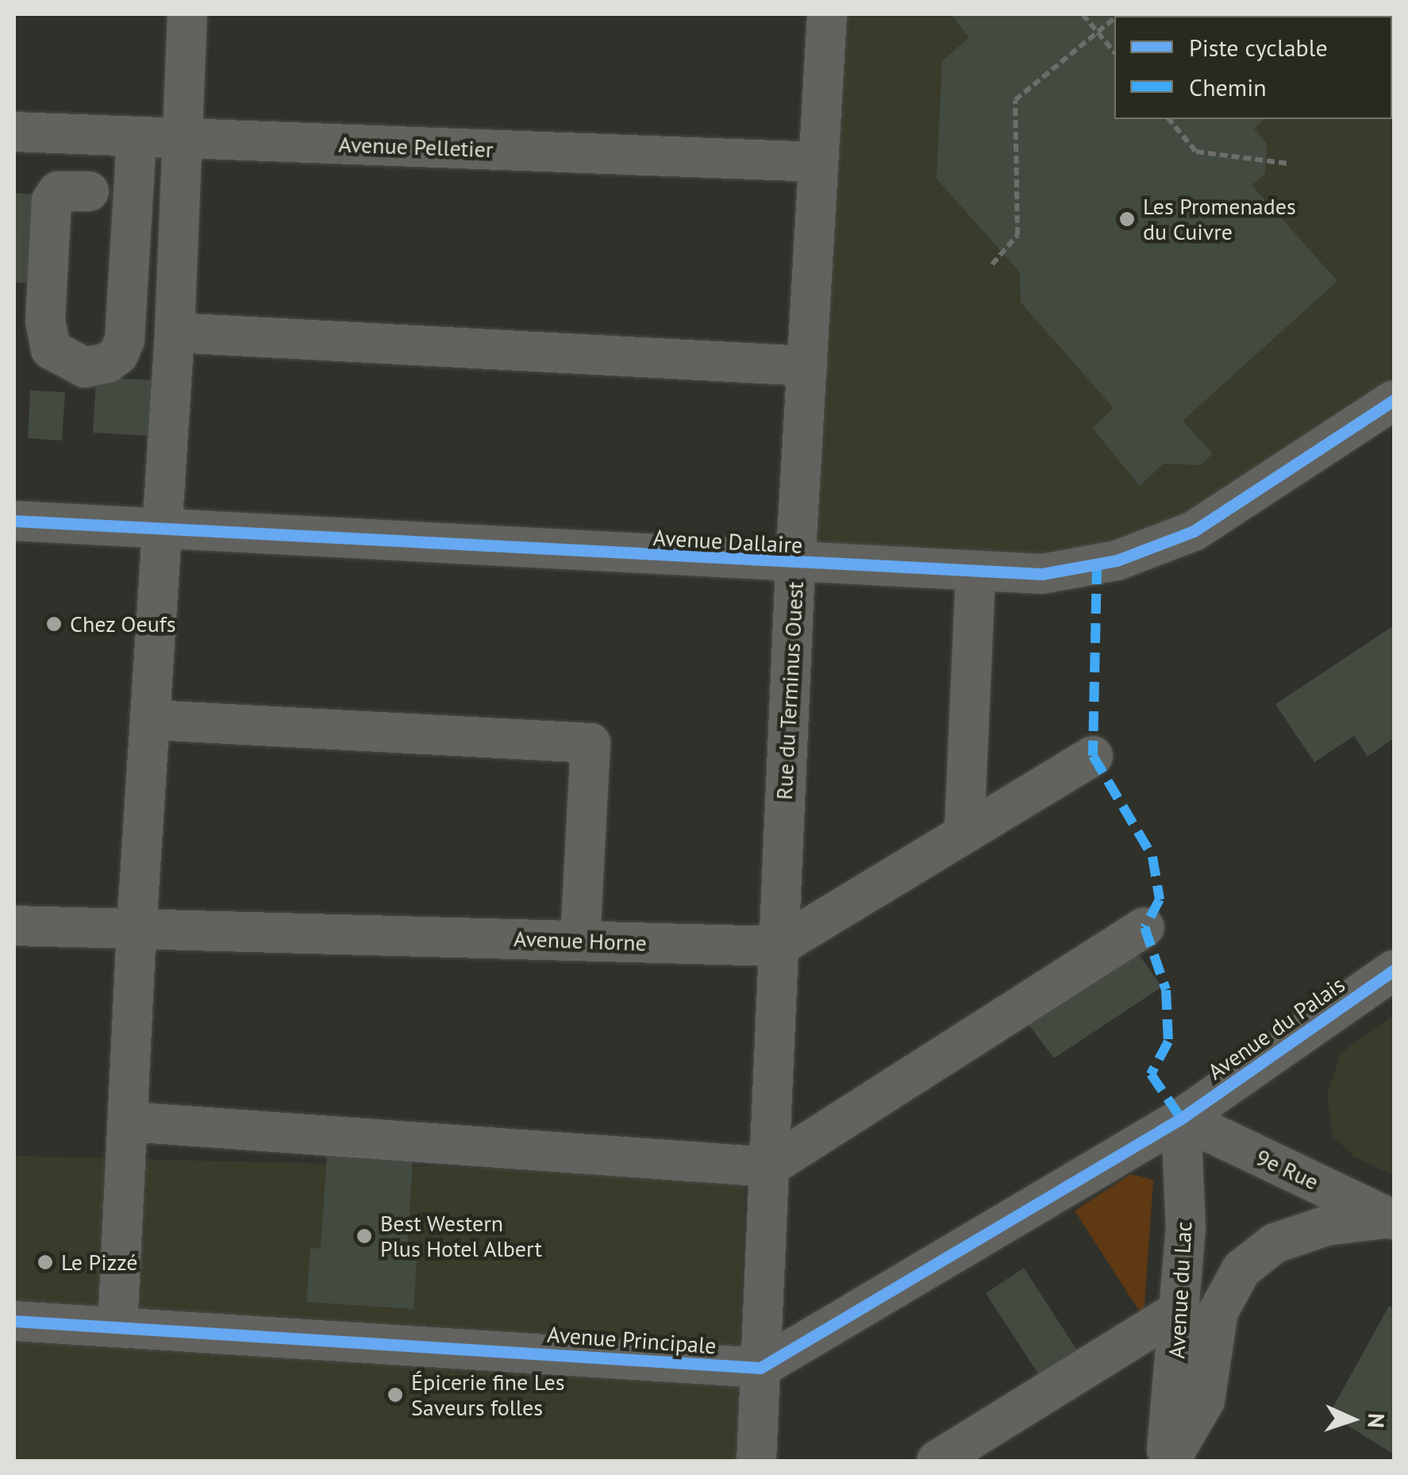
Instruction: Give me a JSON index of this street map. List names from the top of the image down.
{
  "streets": {
    "street": [
      "Avenue Pelletier",
      "Avenue Dallaire",
      "Rue du Terminus Ouest",
      "Avenue Horne",
      "Avenue du Palais",
      "9e Rue",
      "Avenue du Lac",
      "Avenue Principale"
    ]
  },
  "crossings": [
    ["Avenue Pelletier", "Rue du Terminus Ouest"],
    ["Avenue Dallaire", "Rue du Terminus Ouest"],
    ["Rue du Terminus Ouest", "Avenue Horne"],
    ["Rue du Terminus Ouest", "Avenue Principale"],
    ["Avenue du Palais", "9e Rue"],
    ["Avenue du Palais", "Avenue du Lac"],
    ["9e Rue", "Avenue du Lac"]
  ],
  "places": [
    "Les Promenades du Cuivre",
    "Chez Oeufs",
    "Best Western Plus Hotel Albert",
    "Le Pizzé",
    "Épicerie fine Les Saveurs folles"
  ],
  "legend": ["Piste cyclable", "Chemin"],
  "north": "right"
}
